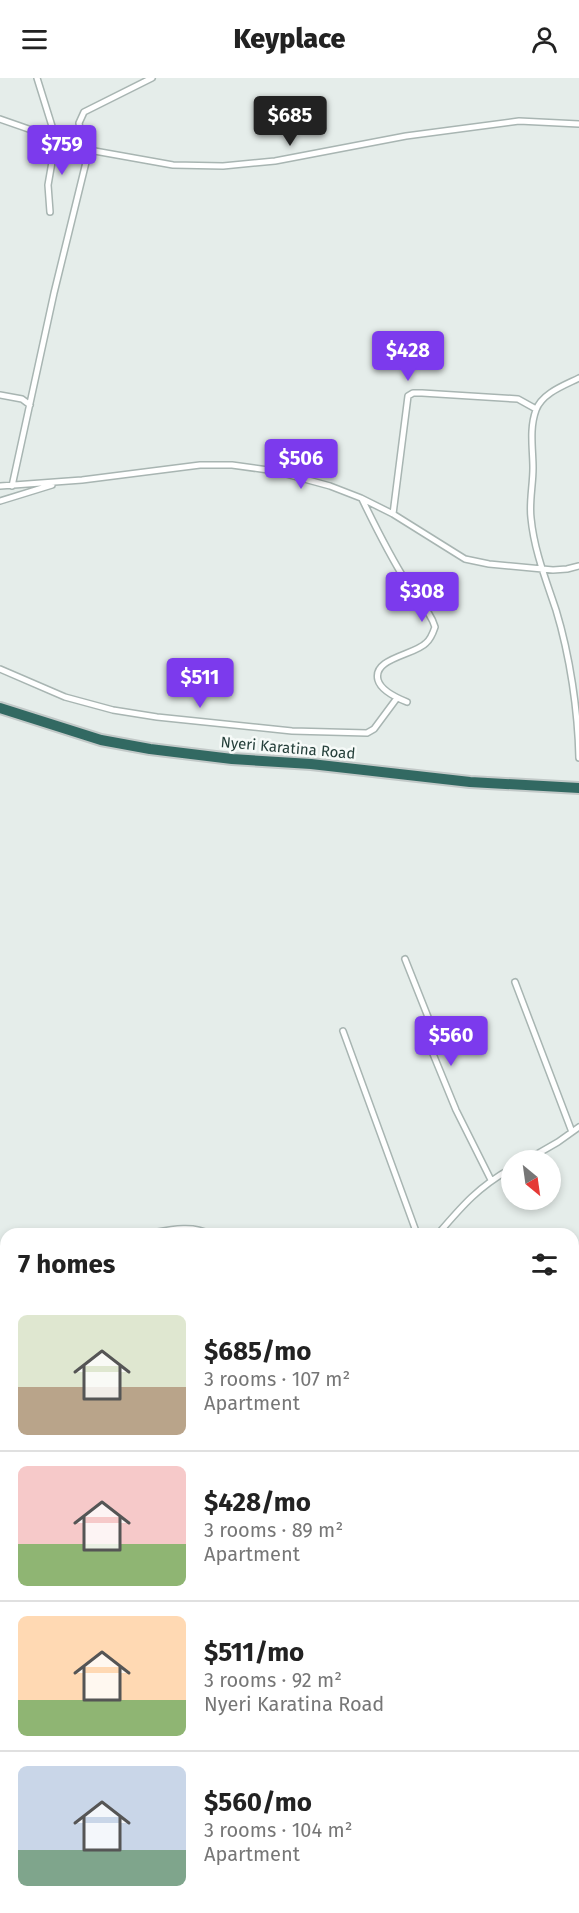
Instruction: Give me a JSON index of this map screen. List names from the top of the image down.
{
  "streets": {
    "highway": ["Nyeri Karatina Road"]
  },
  "north": "bottom right",
  "page": {
    "header": "Keyplace",
    "price": [
      "$685",
      "$759",
      "$428",
      "$506",
      "$308",
      "$511",
      "$560"
    ],
    "heading": "7 homes",
    "list": [
      {
        "name": "$685/mo",
        "note": "3 rooms · 107 m² · Apartment"
      },
      {
        "name": "$428/mo",
        "note": "3 rooms · 89 m² · Apartment"
      },
      {
        "name": "$511/mo",
        "note": "3 rooms · 92 m² · Nyeri Karatina Road"
      },
      {
        "name": "$560/mo",
        "note": "3 rooms · 104 m² · Apartment"
      }
    ]
  }
}
